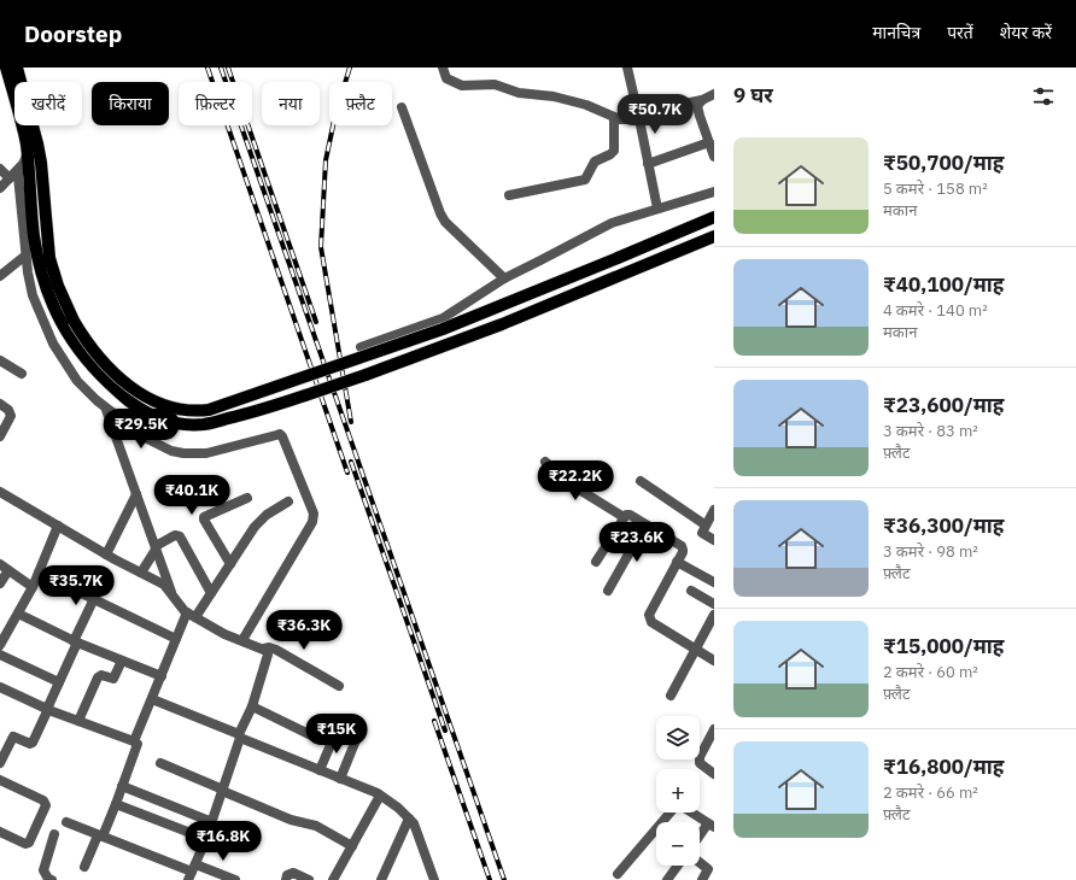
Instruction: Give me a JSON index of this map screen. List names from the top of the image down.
{
  "page": {
    "header": "Doorstep",
    "nav": ["मानचित्र", "परतें", "शेयर करें"],
    "heading": "9 घर",
    "chip": [
      "खरीदें",
      "किराया",
      "फ़िल्टर",
      "नया",
      "फ़्लैट"
    ],
    "price": [
      "₹50.7K",
      "₹29.5K",
      "₹22.2K",
      "₹40.1K",
      "₹23.6K",
      "₹35.7K",
      "₹36.3K",
      "₹15K",
      "₹16.8K"
    ],
    "list": [
      {
        "name": "₹50,700/माह",
        "note": "5 कमरे · 158 m² · मकान"
      },
      {
        "name": "₹40,100/माह",
        "note": "4 कमरे · 140 m² · मकान"
      },
      {
        "name": "₹23,600/माह",
        "note": "3 कमरे · 83 m² · फ़्लैट"
      },
      {
        "name": "₹36,300/माह",
        "note": "3 कमरे · 98 m² · फ़्लैट"
      },
      {
        "name": "₹15,000/माह",
        "note": "2 कमरे · 60 m² · फ़्लैट"
      },
      {
        "name": "₹16,800/माह",
        "note": "2 कमरे · 66 m² · फ़्लैट"
      }
    ],
    "map_buttons": ["+", "−"]
  }
}
